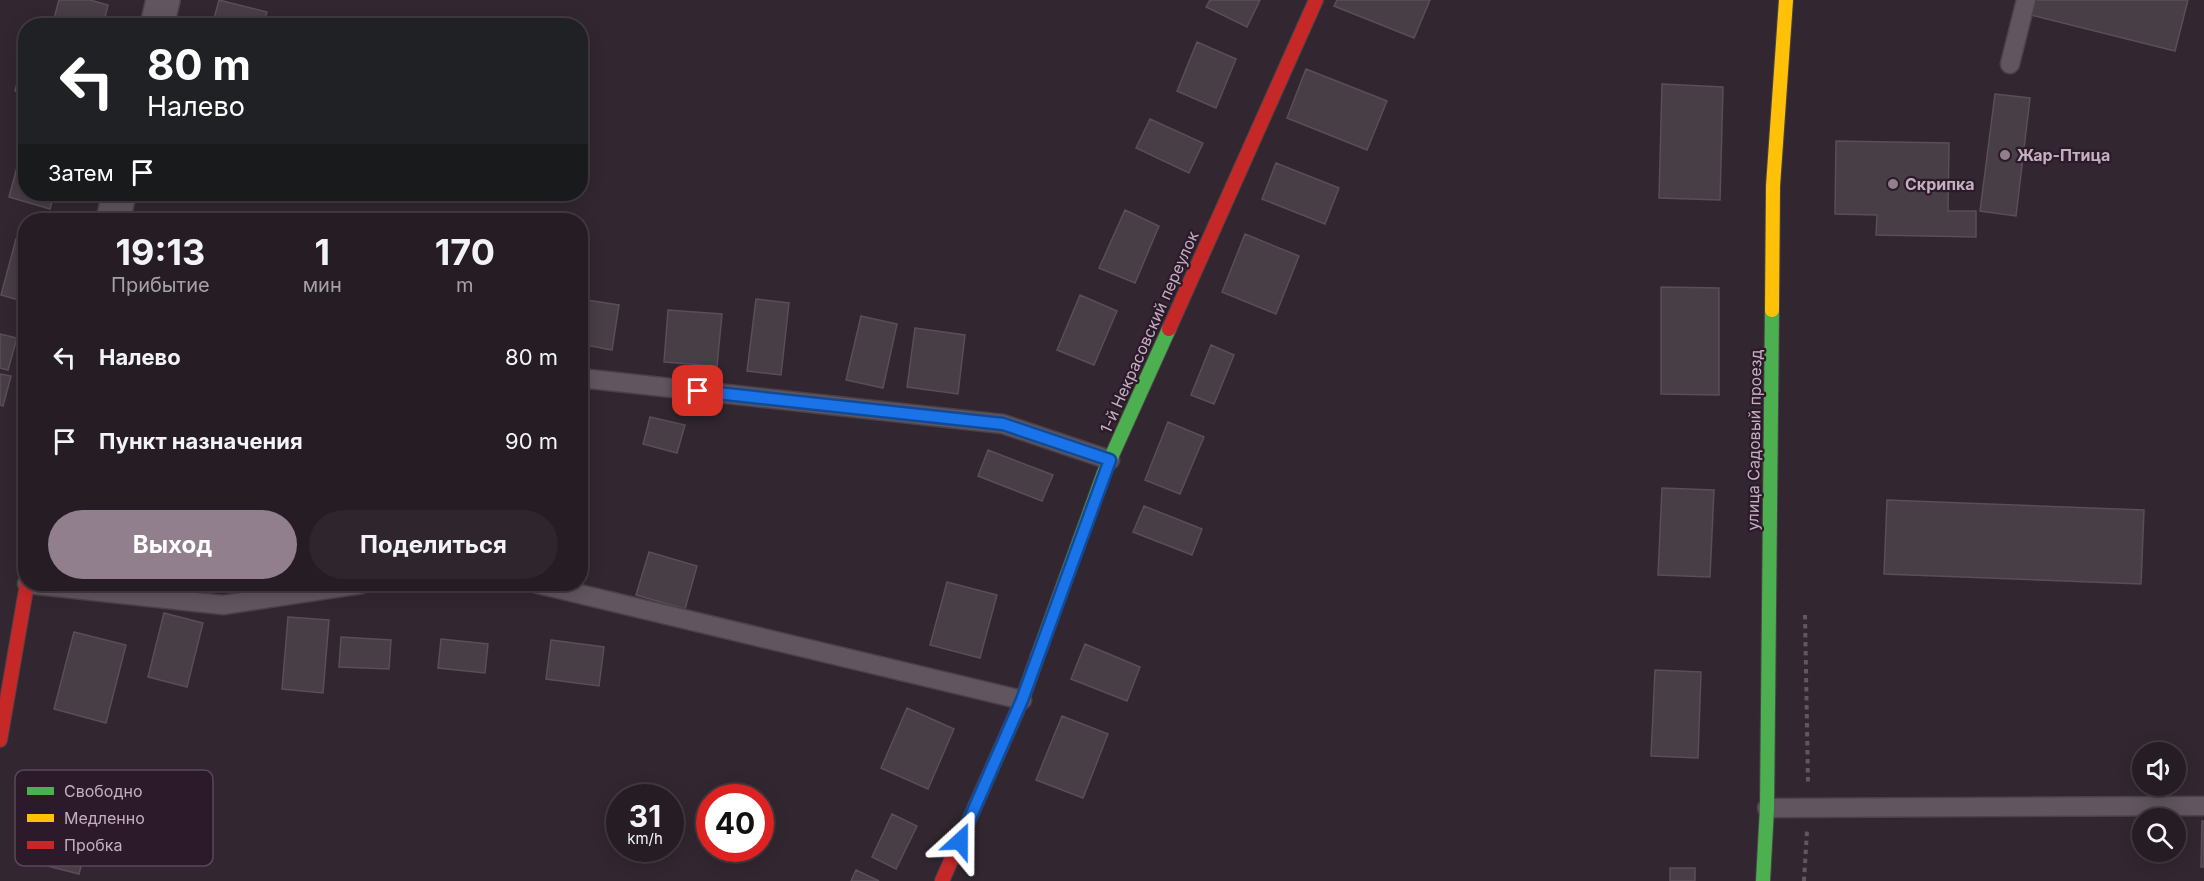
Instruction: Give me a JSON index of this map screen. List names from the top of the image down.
{
  "streets": {
    "street": ["1-й Некрасовский переулок", "улица Садовый проезд"]
  },
  "places": ["Жар-Птица", "Скрипка"],
  "legend": ["Свободно", "Медленно", "Пробка"],
  "page": {
    "turn": ["80 m", "Налево"],
    "then": "Затем",
    "eta": [
      "19:13",
      "Прибытие",
      "1",
      "мин",
      "170",
      "m"
    ],
    "list": [
      {
        "name": "Налево",
        "value": "80 m"
      },
      {
        "name": "Пункт назначения",
        "value": "90 m"
      }
    ],
    "buttons": ["Выход", "Поделиться"],
    "speed": "31 km/h",
    "limit": "40"
  }
}
